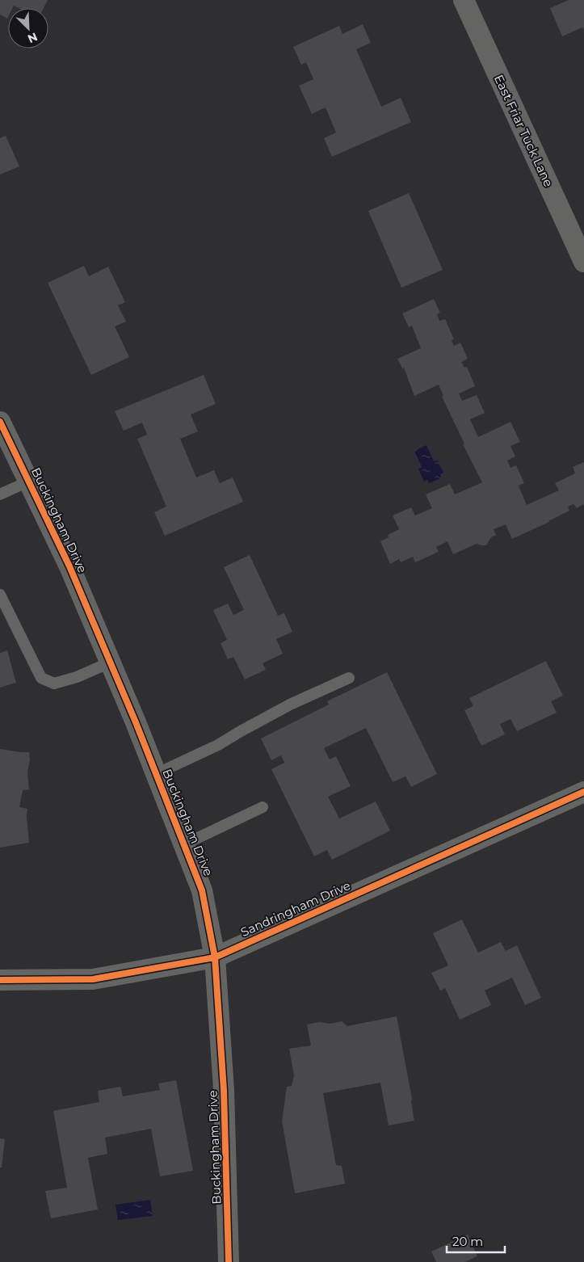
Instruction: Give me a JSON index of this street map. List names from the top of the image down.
{
  "streets": {
    "street": ["East Friar Tuck Lane", "Buckingham Drive", "Sandringham Drive"]
  },
  "crossings": [
    ["Buckingham Drive", "Sandringham Drive"]
  ],
  "scale_bar": "20 m",
  "north": "bottom right"
}
